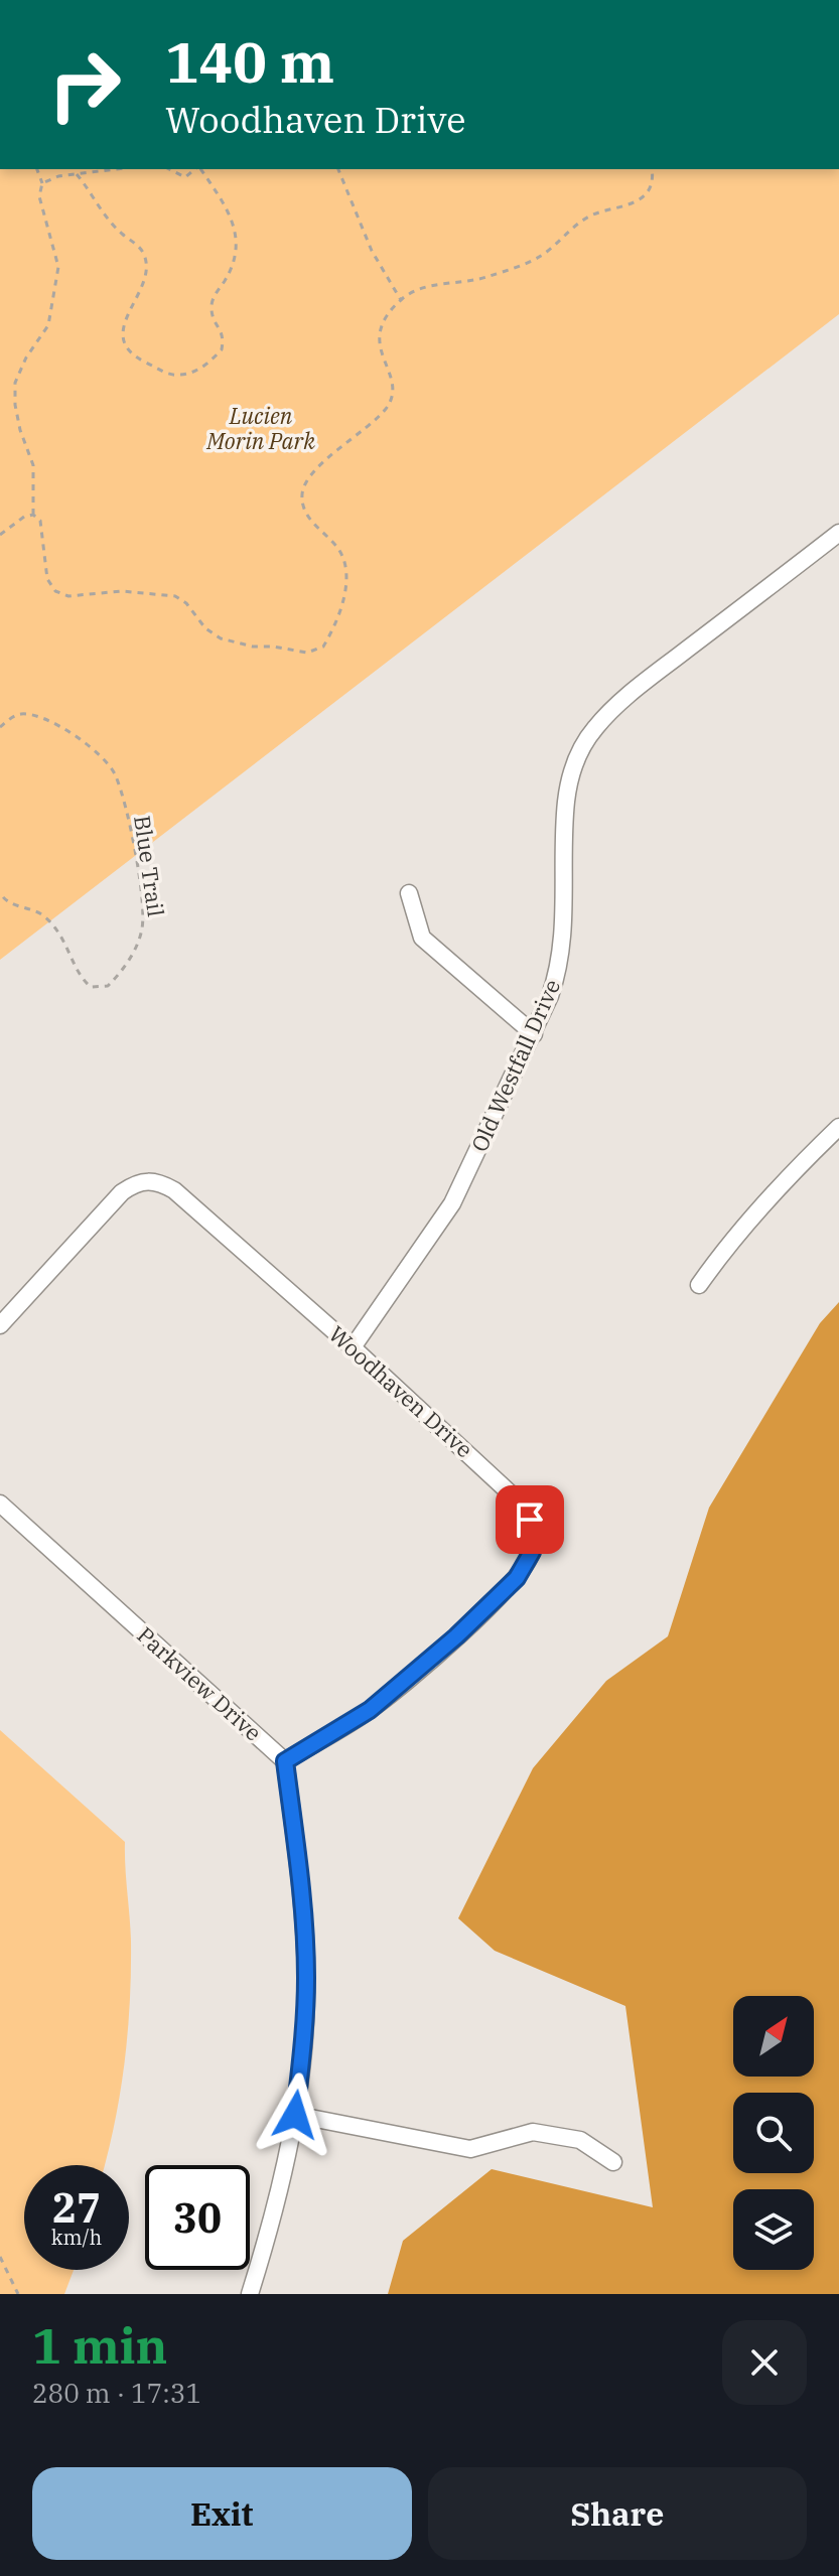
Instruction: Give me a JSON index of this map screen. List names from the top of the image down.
{
  "streets": {
    "street": ["Old Westfall Drive", "Woodhaven Drive", "Parkview Drive"],
    "path": ["Blue Trail"]
  },
  "crossings": [
    ["Old Westfall Drive", "Woodhaven Drive"],
    ["Woodhaven Drive", "Parkview Drive"]
  ],
  "parks": ["Lucien Morin Park"],
  "north": "top right",
  "page": {
    "turn": ["140 m", "Woodhaven Drive"],
    "speed": "27 km/h",
    "limit": "30",
    "heading": ["1 min", "280 m · 17:31"],
    "buttons": ["Exit", "Share"]
  }
}
